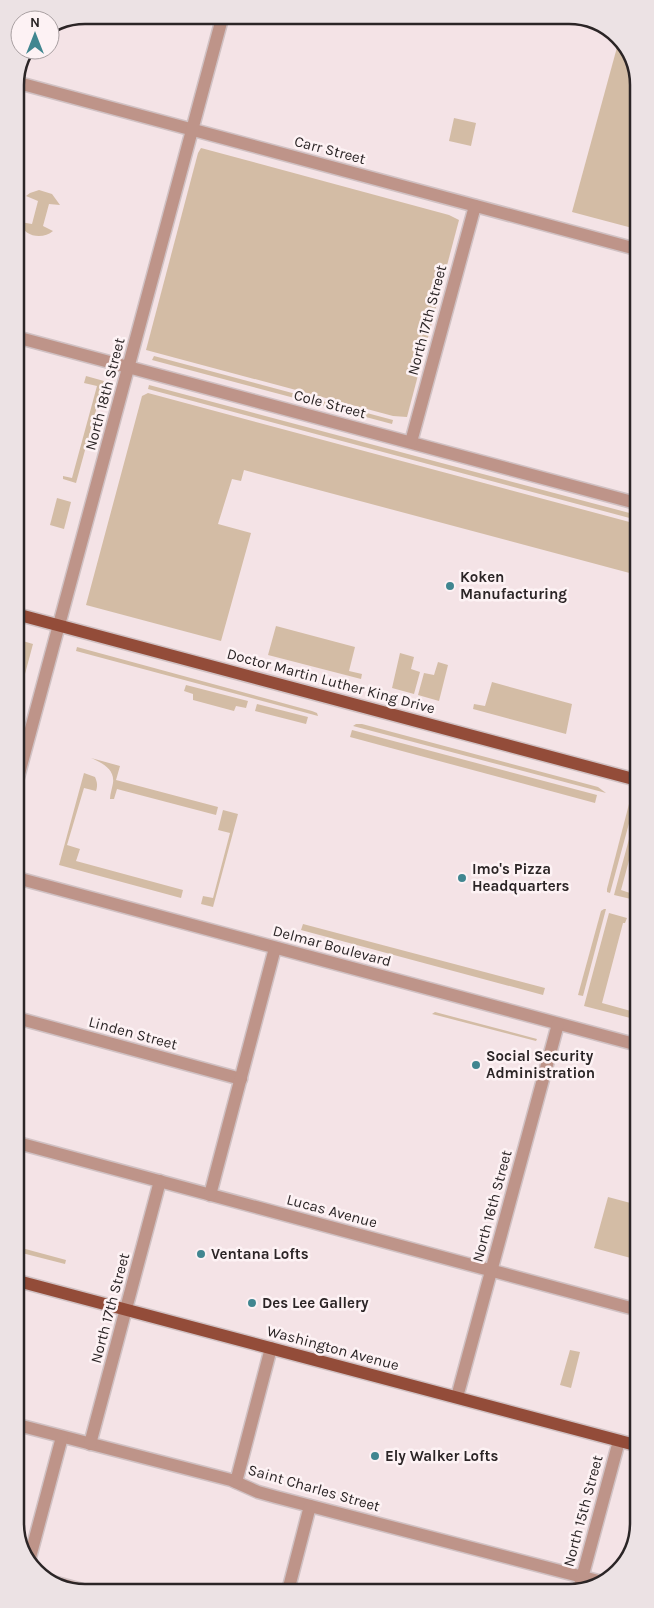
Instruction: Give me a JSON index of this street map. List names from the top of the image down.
{
  "streets": {
    "main road": ["Doctor Martin Luther King Drive", "Washington Avenue"],
    "street": [
      "Carr Street",
      "North 17th Street",
      "North 18th Street",
      "Cole Street",
      "Delmar Boulevard",
      "Linden Street",
      "North 16th Street",
      "Lucas Avenue",
      "Saint Charles Street",
      "North 15th Street"
    ]
  },
  "crossings": [
    ["Carr Street", "North 17th Street"],
    ["Carr Street", "North 18th Street"],
    ["North 17th Street", "Cole Street"],
    ["North 17th Street", "Lucas Avenue"],
    ["North 17th Street", "Washington Avenue"],
    ["North 17th Street", "Saint Charles Street"],
    ["North 18th Street", "Cole Street"],
    ["North 18th Street", "Doctor Martin Luther King Drive"],
    ["Delmar Boulevard", "North 16th Street"],
    ["North 16th Street", "Lucas Avenue"],
    ["North 16th Street", "Washington Avenue"],
    ["Washington Avenue", "North 15th Street"],
    ["Saint Charles Street", "North 15th Street"]
  ],
  "places": [
    "Koken Manufacturing",
    "Imo's Pizza Headquarters",
    "Social Security Administration",
    "Ventana Lofts",
    "Des Lee Gallery",
    "Ely Walker Lofts"
  ],
  "north": "top"
}
